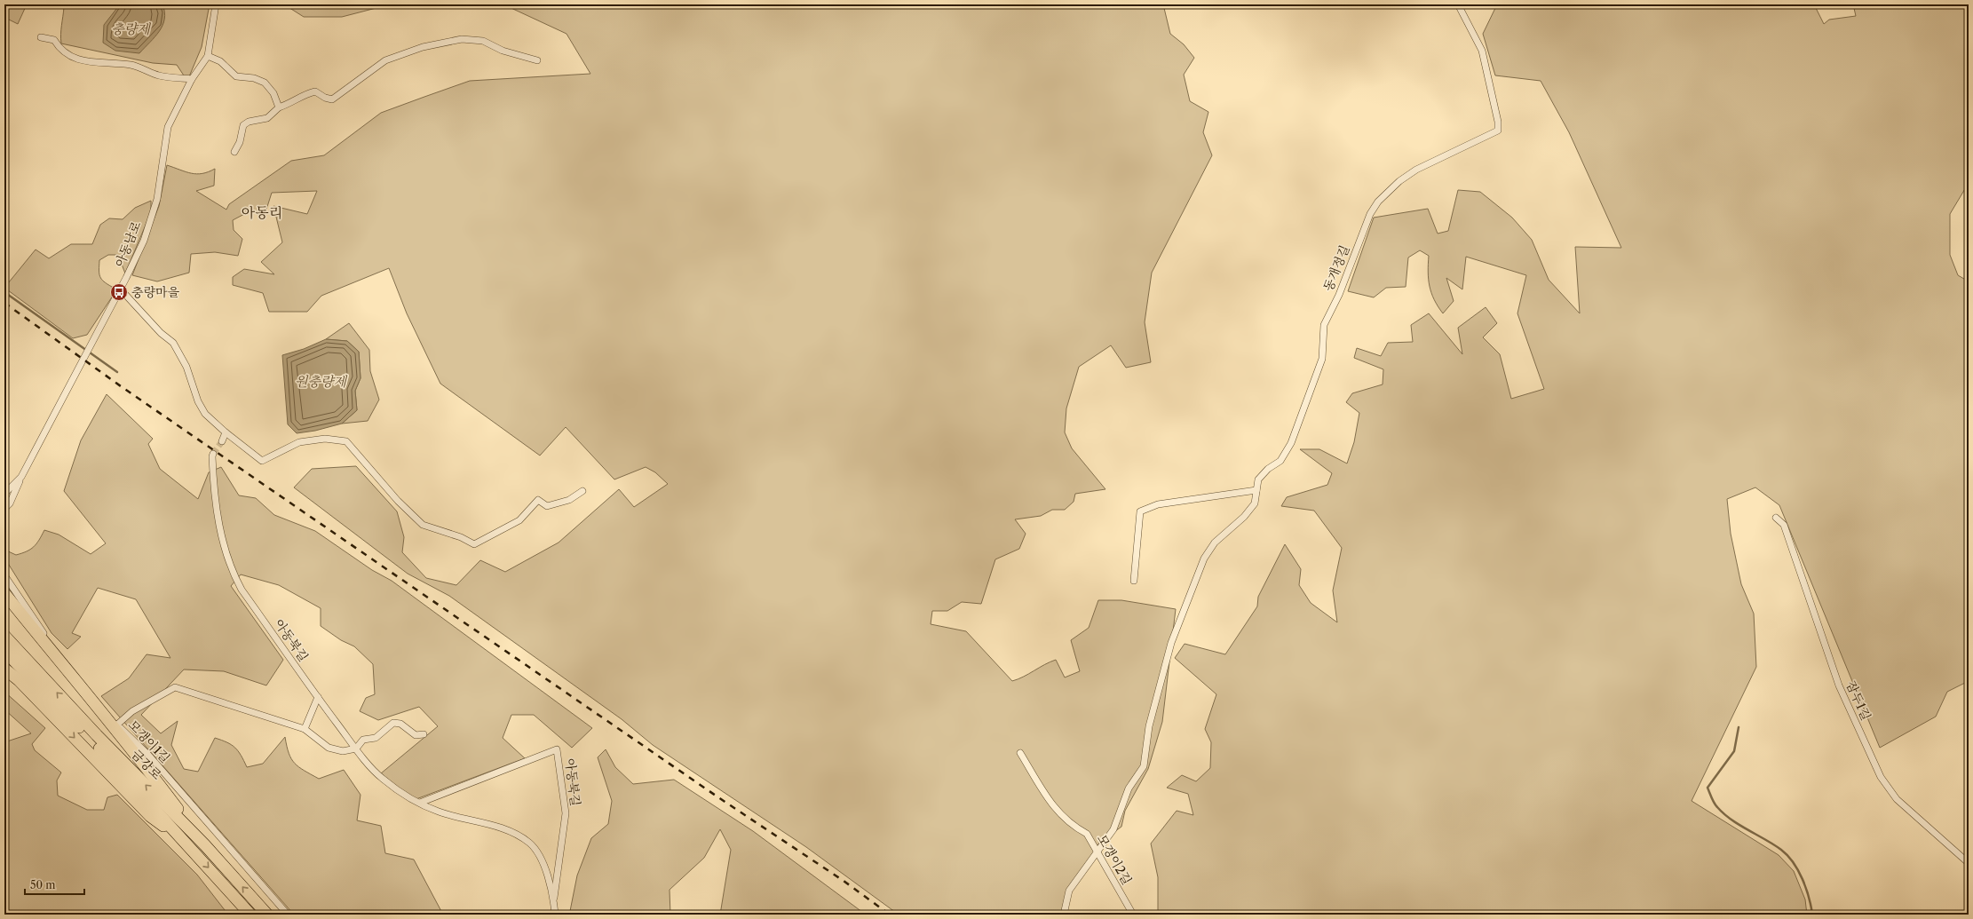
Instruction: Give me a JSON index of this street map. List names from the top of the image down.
{
  "streets": {
    "highway": ["금강로"],
    "street": [
      "아동남로",
      "동개정길",
      "아동북길",
      "잠두1길",
      "모갱이1길",
      "모갱이2길"
    ]
  },
  "crossings": [
    ["동개정길", "모갱이2길"]
  ],
  "districts": ["아동리"],
  "water": ["충량제", "원충량제"],
  "places": {
    "bus stop": ["충량마을"]
  },
  "scale_bar": "50 m"
}
